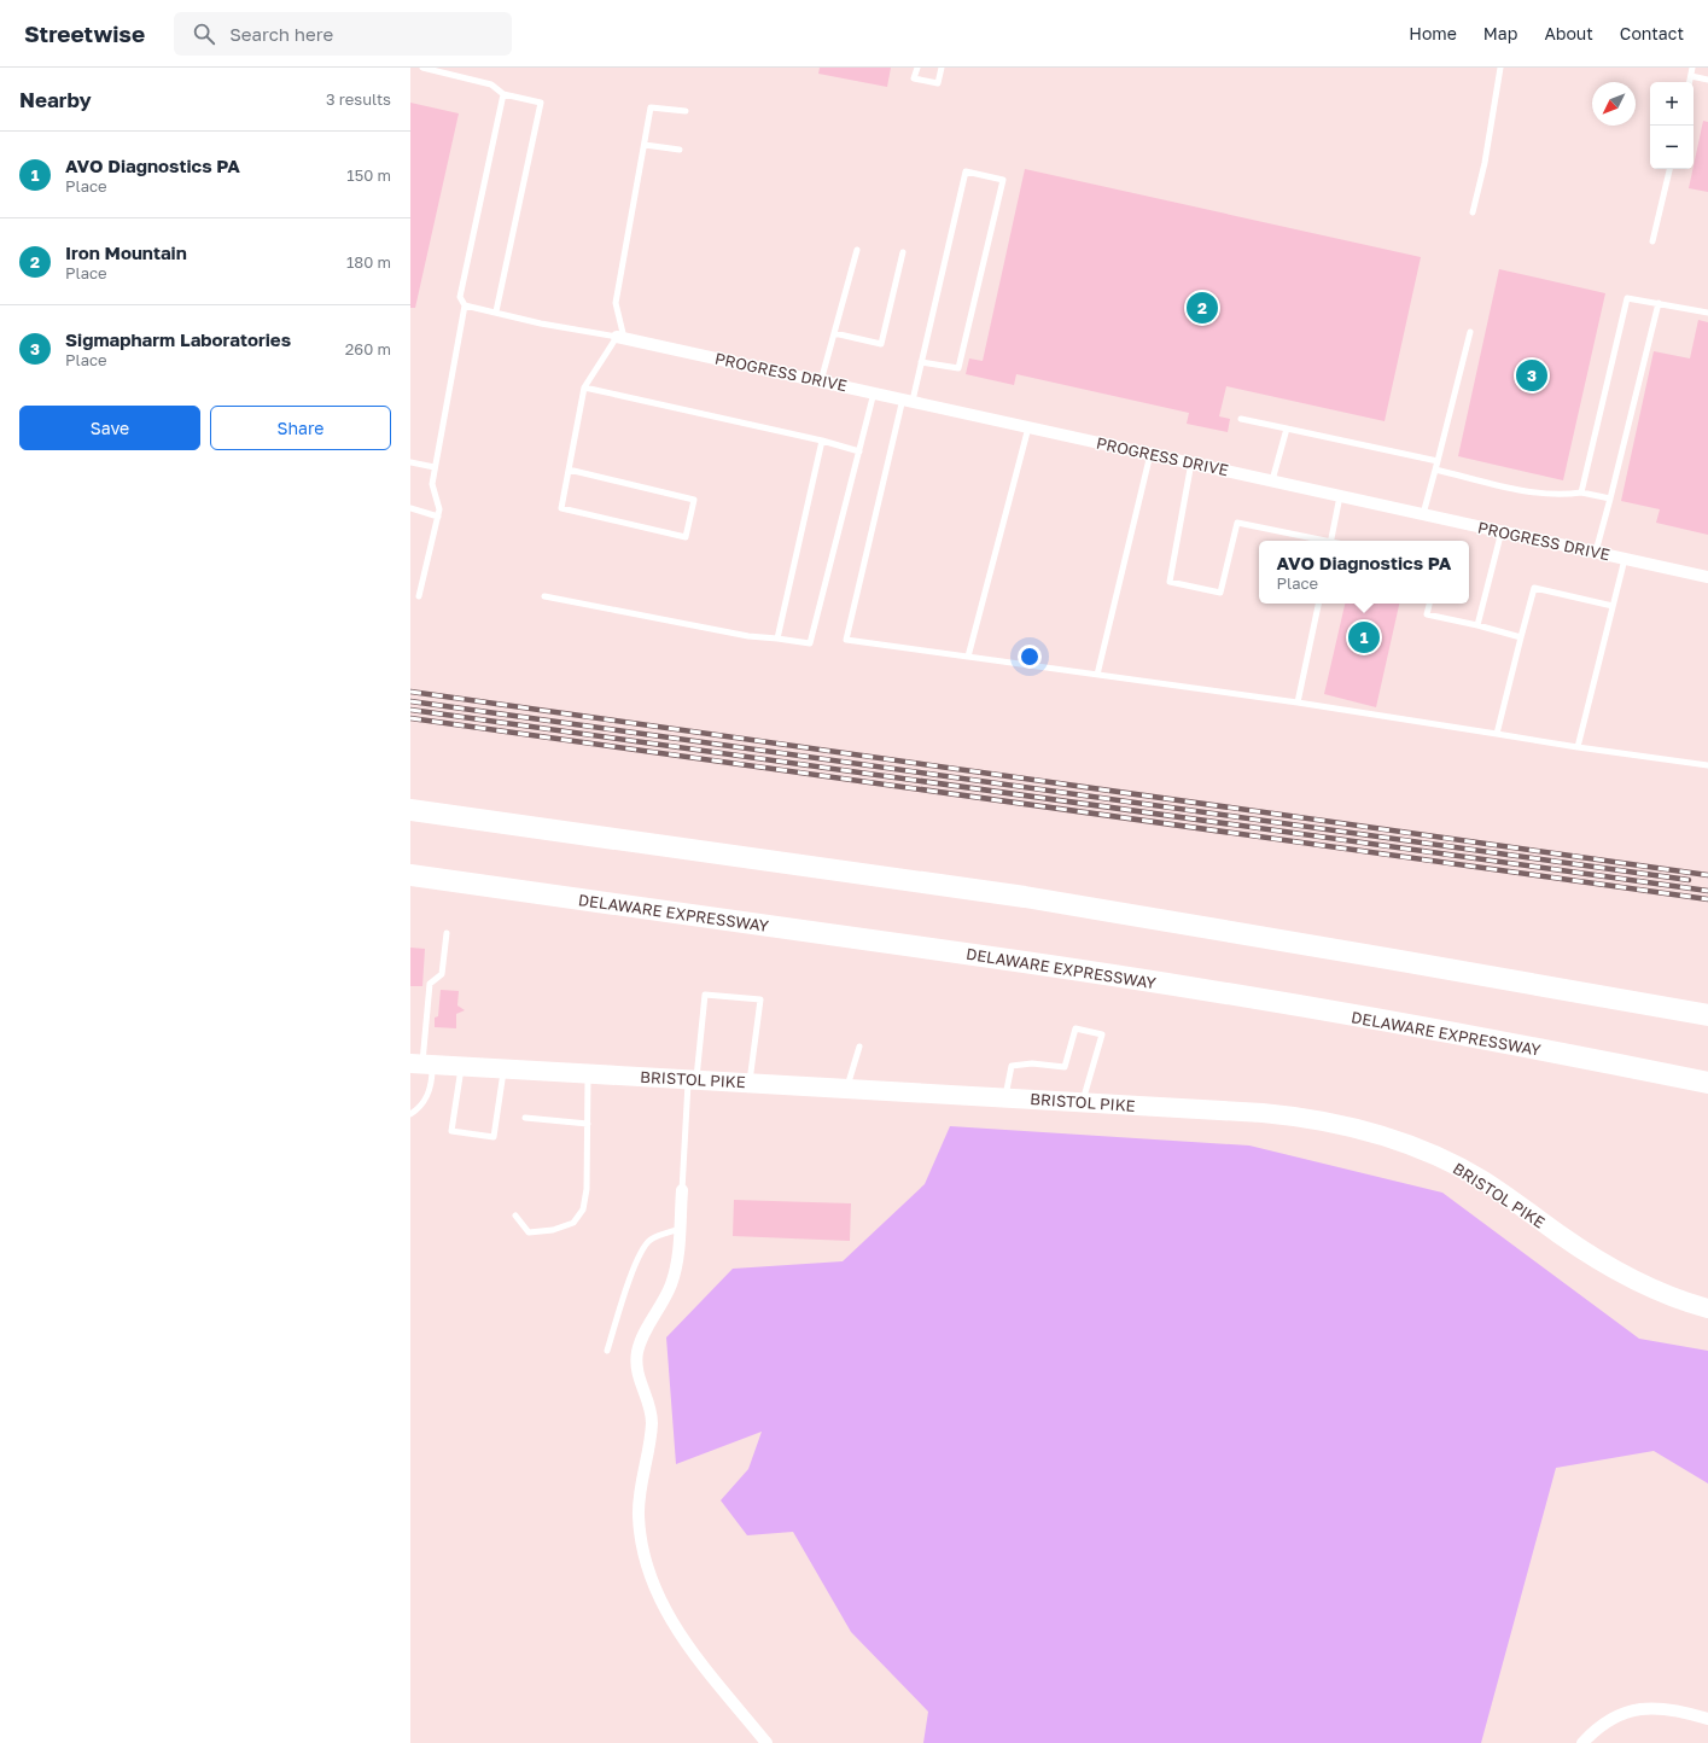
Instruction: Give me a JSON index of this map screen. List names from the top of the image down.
{
  "streets": {
    "highway": ["DELAWARE EXPRESSWAY"],
    "main road": ["BRISTOL PIKE"],
    "street": ["PROGRESS DRIVE"]
  },
  "north": "bottom left",
  "page": {
    "header": "Streetwise",
    "search": "Search here",
    "nav": [
      "Home",
      "Map",
      "About",
      "Contact"
    ],
    "heading": ["Nearby", "3 results"],
    "map_buttons": ["+", "−"],
    "list": [
      {
        "mark": "1",
        "name": "AVO Diagnostics PA",
        "note": "Place",
        "value": "150 m"
      },
      {
        "mark": "2",
        "name": "Iron Mountain",
        "note": "Place",
        "value": "180 m"
      },
      {
        "mark": "3",
        "name": "Sigmapharm Laboratories",
        "note": "Place",
        "value": "260 m"
      }
    ],
    "pins": ["2", "3", "1"],
    "buttons": ["Save", "Share"],
    "popup": ["AVO Diagnostics PA", "Place"]
  }
}
